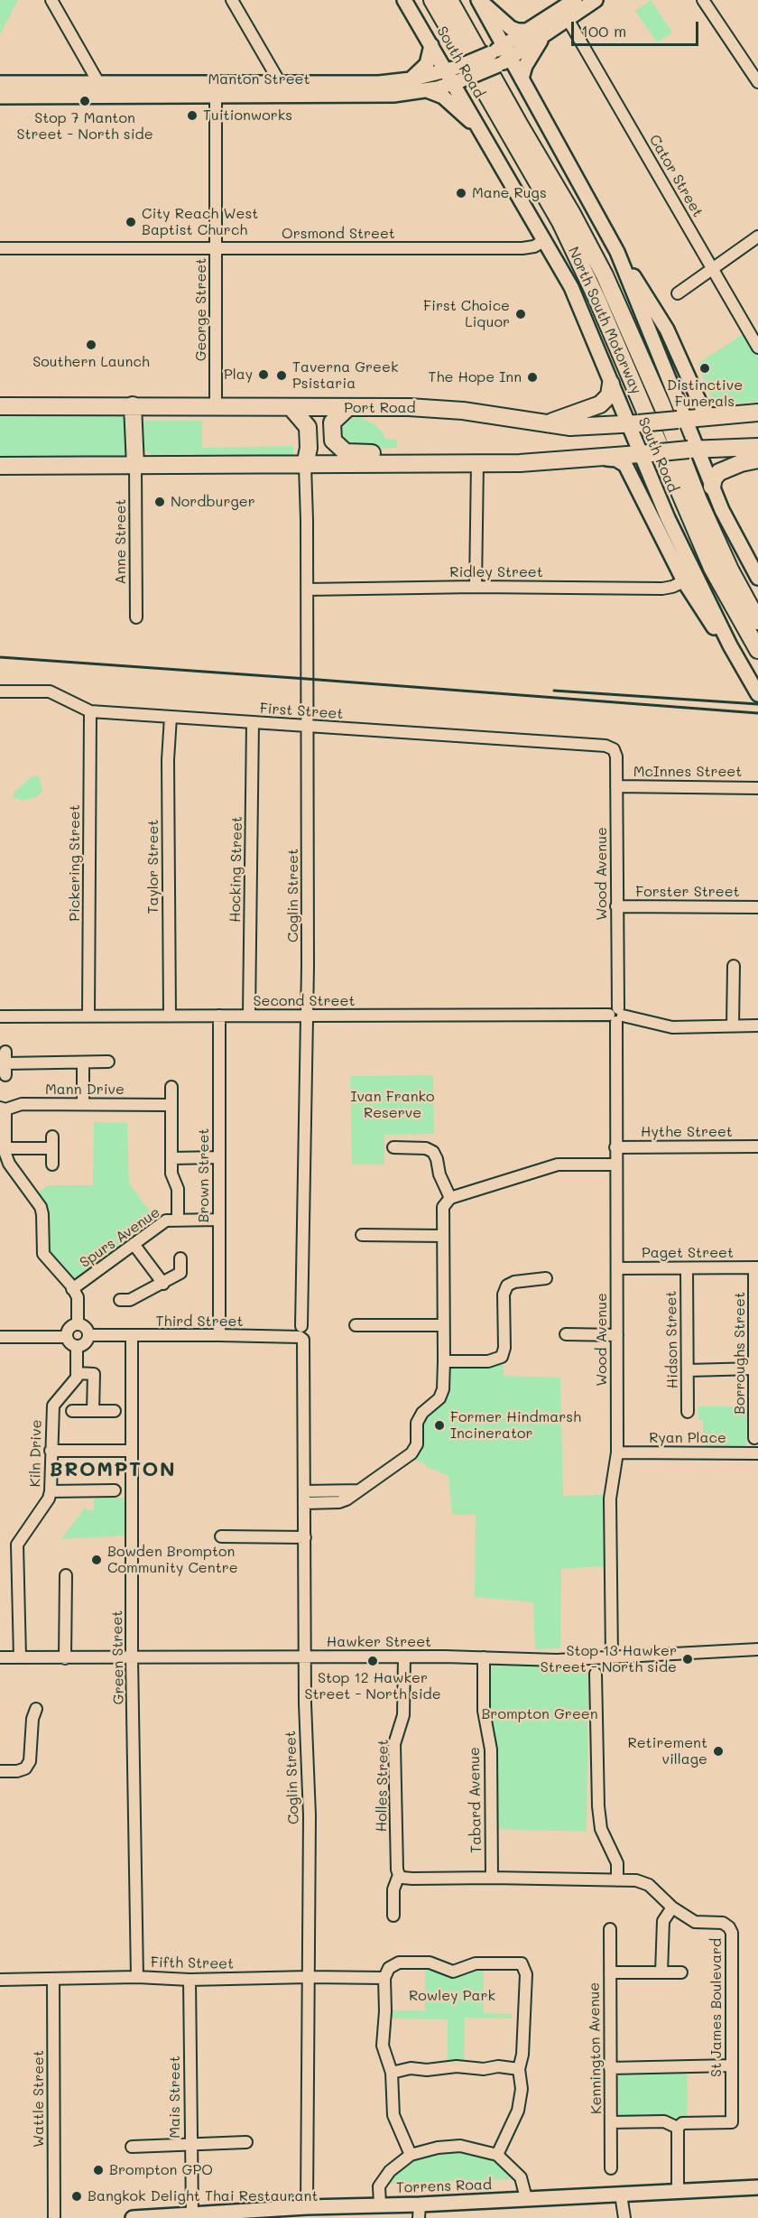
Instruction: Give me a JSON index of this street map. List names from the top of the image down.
{
  "streets": {
    "highway": ["North South Motorway", "Port Road"],
    "main road": ["South Road", "Manton Street", "Torrens Road"],
    "street": [
      "Cator Street",
      "Orsmond Street",
      "George Street",
      "Anne Street",
      "Ridley Street",
      "First Street",
      "McInnes Street",
      "Pickering Street",
      "Taylor Street",
      "Hocking Street",
      "Wood Avenue",
      "Forster Street",
      "Coglin Street",
      "Second Street",
      "Mann Drive",
      "Hythe Street",
      "Brown Street",
      "Spurs Avenue",
      "Paget Street",
      "Third Street",
      "Hidson Street",
      "Borroughs Street",
      "Ryan Place",
      "Kiln Drive",
      "Hawker Street",
      "Green Street",
      "Holles Street",
      "Tabard Avenue",
      "Fifth Street",
      "St James Boulevard",
      "Kennington Avenue",
      "Mais Street",
      "Wattle Street"
    ]
  },
  "crossings": [
    ["South Road", "Manton Street"],
    ["South Road", "Orsmond Street"],
    ["South Road", "Port Road"],
    ["Manton Street", "George Street"],
    ["Orsmond Street", "George Street"],
    ["George Street", "Port Road"],
    ["Ridley Street", "Coglin Street"],
    ["First Street", "Pickering Street"],
    ["First Street", "Taylor Street"],
    ["First Street", "Hocking Street"],
    ["First Street", "Wood Avenue"],
    ["First Street", "Coglin Street"],
    ["McInnes Street", "Wood Avenue"],
    ["Pickering Street", "Second Street"],
    ["Taylor Street", "Second Street"],
    ["Hocking Street", "Second Street"],
    ["Wood Avenue", "Forster Street"],
    ["Wood Avenue", "Second Street"],
    ["Wood Avenue", "Hythe Street"],
    ["Wood Avenue", "Paget Street"],
    ["Wood Avenue", "Ryan Place"],
    ["Wood Avenue", "Hawker Street"],
    ["Coglin Street", "Second Street"],
    ["Coglin Street", "Third Street"],
    ["Coglin Street", "Hawker Street"],
    ["Coglin Street", "Fifth Street"],
    ["Coglin Street", "Torrens Road"],
    ["Second Street", "Brown Street"],
    ["Brown Street", "Spurs Avenue"],
    ["Brown Street", "Third Street"],
    ["Paget Street", "Hidson Street"],
    ["Paget Street", "Borroughs Street"],
    ["Third Street", "Green Street"],
    ["Kiln Drive", "Hawker Street"],
    ["Hawker Street", "Green Street"],
    ["Hawker Street", "Holles Street"],
    ["Hawker Street", "Tabard Avenue"],
    ["Green Street", "Fifth Street"],
    ["Holles Street", "St James Boulevard"],
    ["Tabard Avenue", "St James Boulevard"],
    ["Fifth Street", "Mais Street"],
    ["Fifth Street", "Wattle Street"],
    ["Mais Street", "Torrens Road"]
  ],
  "districts": ["BROMPTON"],
  "parks": ["Ivan Franko Reserve", "Brompton Green", "Rowley Park"],
  "places": [
    "Stop 7 Manton Street - North side",
    "Tuitionworks",
    "Mane Rugs",
    "City Reach West Baptist Church",
    "First Choice Liquor",
    "Southern Launch",
    "Distinctive Funerals",
    "Play",
    "Taverna Greek Psistaria",
    "The Hope Inn",
    "Nordburger",
    "Former Hindmarsh Incinerator",
    "Bowden Brompton Community Centre",
    "Stop 13 Hawker Street - North side",
    "Stop 12 Hawker Street - North side",
    "Retirement village",
    "Brompton GPO",
    "Bangkok Delight Thai Restaurant"
  ],
  "scale_bar": "100 m"
}
